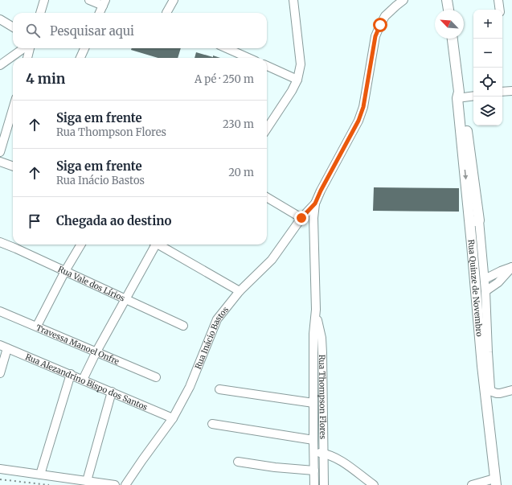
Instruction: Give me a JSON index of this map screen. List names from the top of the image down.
{
  "streets": {
    "main road": ["Rua Quinze de Novembro"],
    "street": [
      "Rua Vale dos Lírios",
      "Rua Inácio Bastos",
      "Travessa Manoel Onfre",
      "Rua Alezandrino Bispo dos Santos",
      "Rua Thompson Flores"
    ]
  },
  "crossings": [
    ["Rua Inácio Bastos", "Rua Alezandrino Bispo dos Santos"],
    ["Rua Inácio Bastos", "Rua Thompson Flores"]
  ],
  "north": "top left",
  "page": {
    "map_buttons": ["+", "−"],
    "search": "Pesquisar aqui",
    "heading": ["4 min", "A pé · 250 m"],
    "list": [
      ["Siga em frente", "Rua Thompson Flores", "230 m"],
      ["Siga em frente", "Rua Inácio Bastos", "20 m"],
      "Chegada ao destino"
    ]
  }
}
